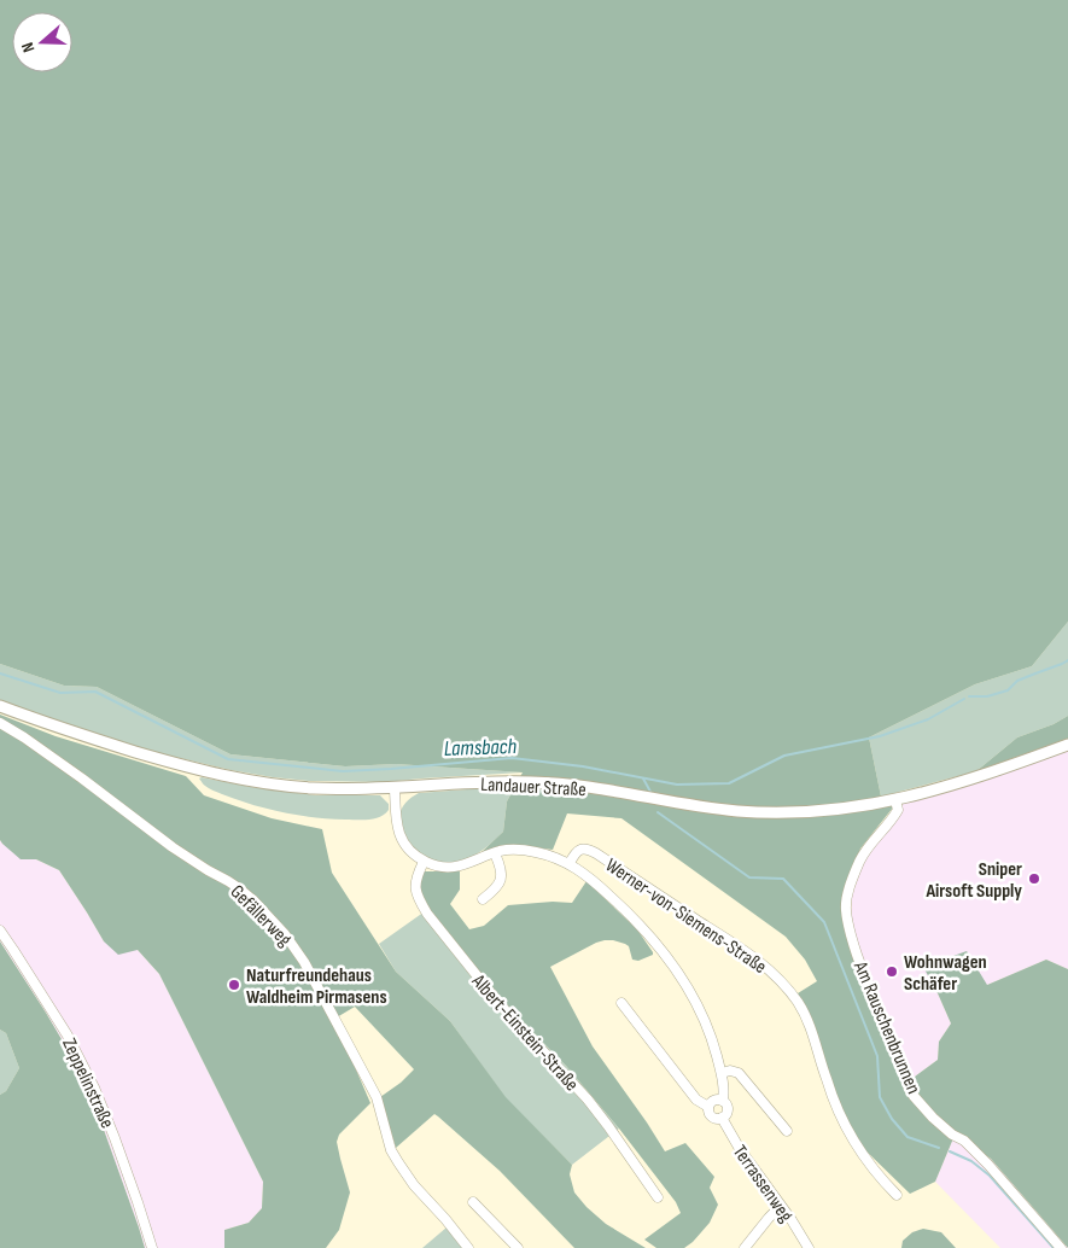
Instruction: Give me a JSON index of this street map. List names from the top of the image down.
{
  "streets": {
    "main road": ["Landauer Straße"],
    "street": [
      "Gefällerweg",
      "Werner-von-Siemens-Straße",
      "Am Rauschenbrunnen",
      "Albert-Einstein-Straße",
      "Zeppelinstraße",
      "Terrassenweg"
    ]
  },
  "crossings": [
    ["Landauer Straße", "Am Rauschenbrunnen"]
  ],
  "water": ["Lamsbach"],
  "places": ["Sniper Airsoft Supply", "Wohnwagen Schäfer", "Naturfreundehaus Waldheim Pirmasens"],
  "north": "left"
}
